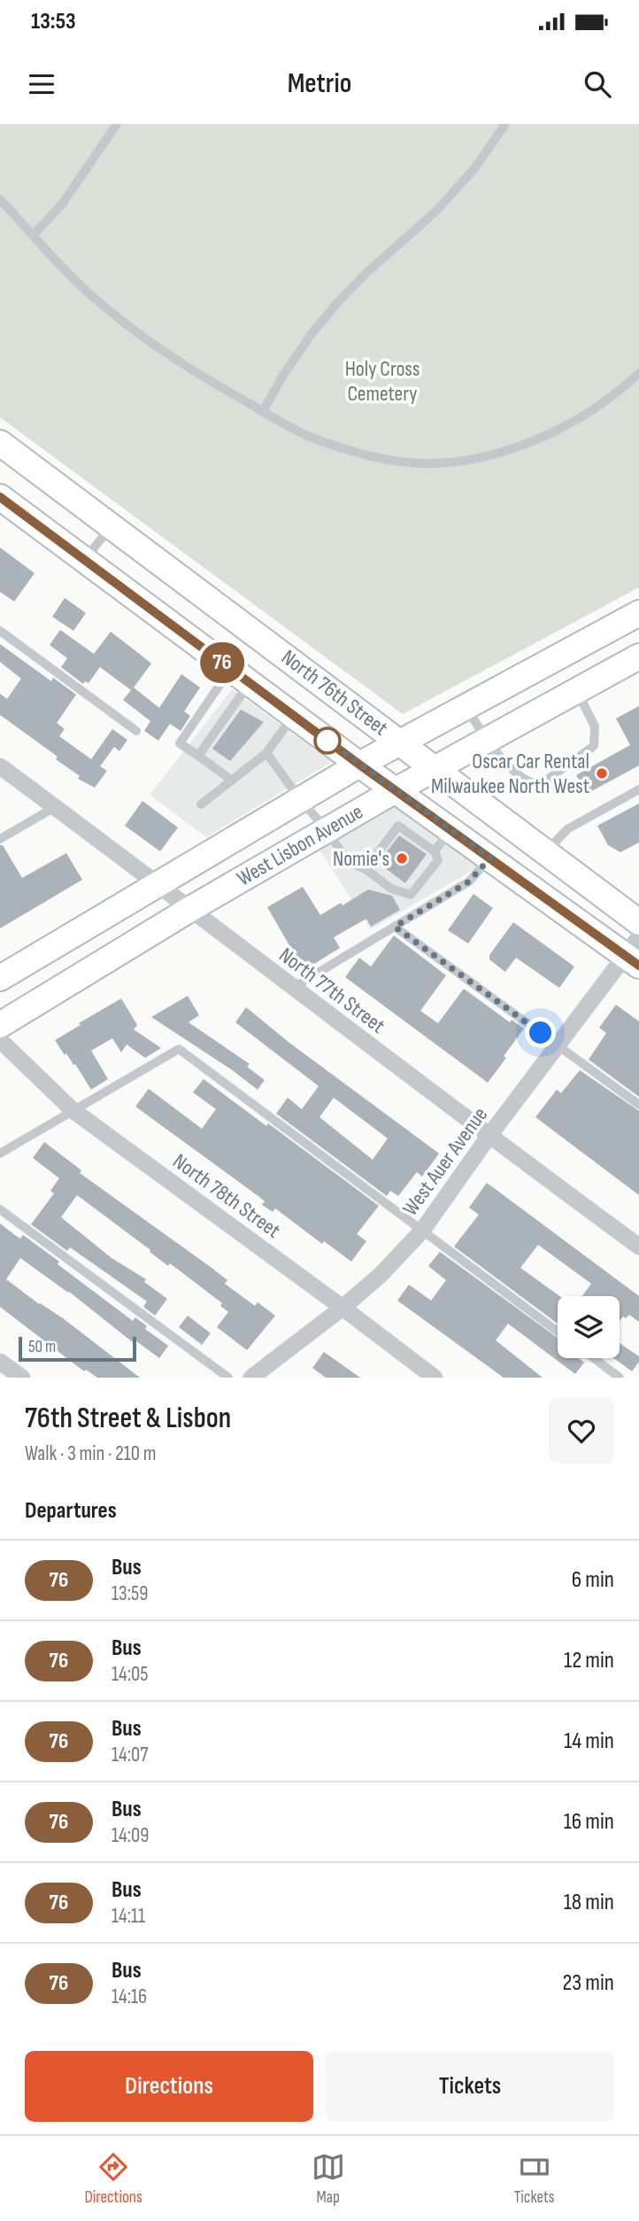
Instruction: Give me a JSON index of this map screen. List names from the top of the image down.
{
  "streets": {
    "main road": ["North 76th Street", "West Lisbon Avenue"],
    "street": ["North 77th Street", "West Auer Avenue", "North 78th Street"]
  },
  "crossings": [
    ["North 76th Street", "West Lisbon Avenue"],
    ["North 76th Street", "West Auer Avenue"],
    ["West Lisbon Avenue", "North 77th Street"],
    ["North 77th Street", "West Auer Avenue"],
    ["West Auer Avenue", "North 78th Street"]
  ],
  "parks": ["Holy Cross Cemetery"],
  "places": ["Oscar Car Rental Milwaukee North West", "Nomie's"],
  "lines": ["bus line 76"],
  "scale_bar": "50 m",
  "page": {
    "status": "13:53",
    "header": "Metrio",
    "on_map": "76",
    "scale": "50 m",
    "heading": [
      ["76th Street & Lisbon", "Walk · 3 min · 210 m"],
      "Departures"
    ],
    "list": [
      {
        "mark": "76",
        "name": "Bus",
        "note": "13:59",
        "value": "6 min"
      },
      {
        "mark": "76",
        "name": "Bus",
        "note": "14:05",
        "value": "12 min"
      },
      {
        "mark": "76",
        "name": "Bus",
        "note": "14:07",
        "value": "14 min"
      },
      {
        "mark": "76",
        "name": "Bus",
        "note": "14:09",
        "value": "16 min"
      },
      {
        "mark": "76",
        "name": "Bus",
        "note": "14:11",
        "value": "18 min"
      },
      {
        "mark": "76",
        "name": "Bus",
        "note": "14:16",
        "value": "23 min"
      }
    ],
    "buttons": ["Directions", "Tickets"],
    "tabs": ["Directions", "Map", "Tickets"]
  }
}
